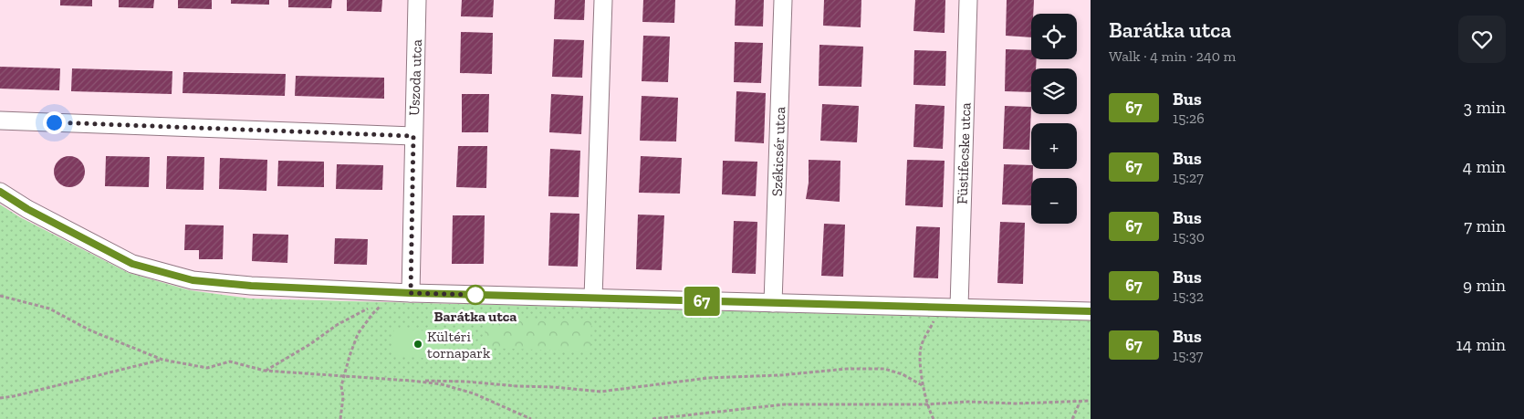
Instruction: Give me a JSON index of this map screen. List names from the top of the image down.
{
  "streets": {
    "street": ["Uszoda utca", "Székicsér utca", "Füstifecske utca"]
  },
  "places": ["Barátka utca", "Kültéri tornapark"],
  "lines": ["bus line 67"],
  "page": {
    "on_map": "67",
    "heading": ["Barátka utca", "Walk · 4 min · 240 m"],
    "map_buttons": ["+", "−"],
    "list": [
      {
        "mark": "67",
        "name": "Bus",
        "note": "15:26",
        "value": "3 min"
      },
      {
        "mark": "67",
        "name": "Bus",
        "note": "15:27",
        "value": "4 min"
      },
      {
        "mark": "67",
        "name": "Bus",
        "note": "15:30",
        "value": "7 min"
      },
      {
        "mark": "67",
        "name": "Bus",
        "note": "15:32",
        "value": "9 min"
      },
      {
        "mark": "67",
        "name": "Bus",
        "note": "15:37",
        "value": "14 min"
      }
    ]
  }
}
